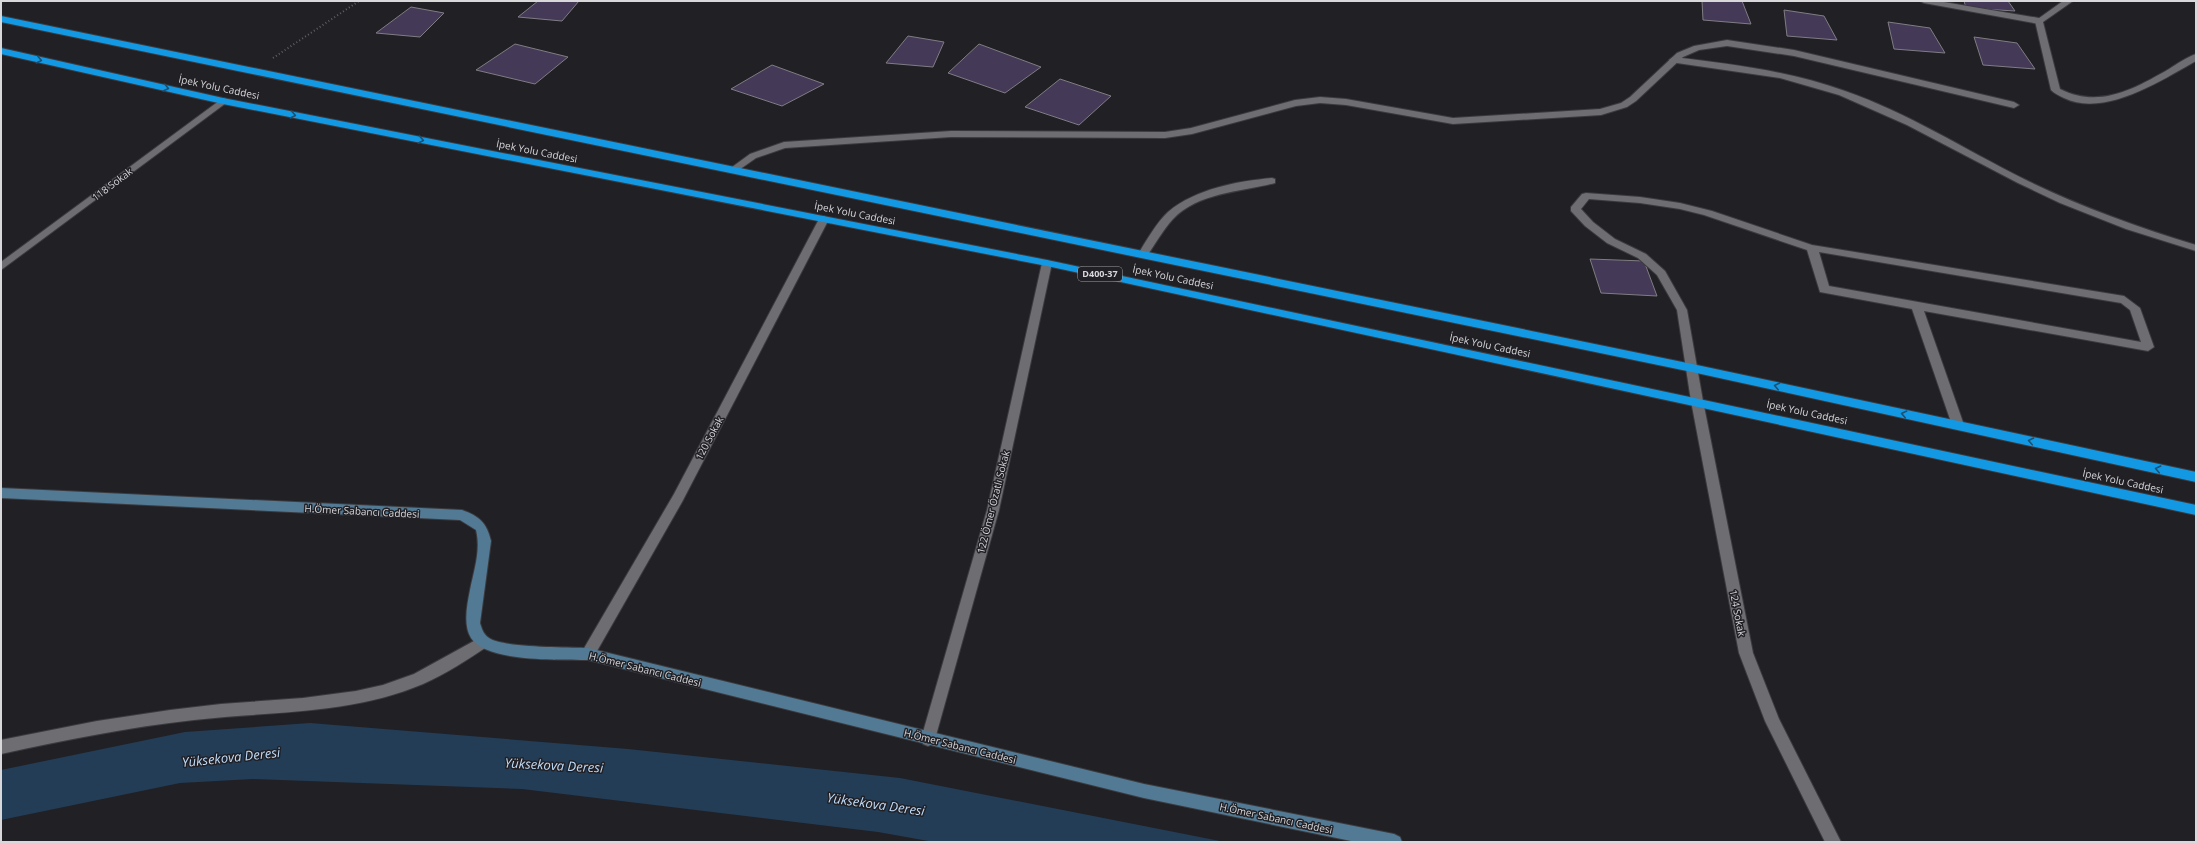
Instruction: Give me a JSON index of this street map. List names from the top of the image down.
{
  "streets": {
    "highway": ["İpek Yolu Caddesi", "D400-37"],
    "street": [
      "118 Sokak",
      "120 Sokak",
      "122 Ömer Özatlı Sokak",
      "H.Ömer Sabancı Caddesi",
      "124 Sokak"
    ]
  },
  "crossings": [
    ["İpek Yolu Caddesi", "118 Sokak"],
    ["İpek Yolu Caddesi", "120 Sokak"],
    ["İpek Yolu Caddesi", "122 Ömer Özatlı Sokak"],
    ["İpek Yolu Caddesi", "124 Sokak"],
    ["120 Sokak", "H.Ömer Sabancı Caddesi"],
    ["122 Ömer Özatlı Sokak", "H.Ömer Sabancı Caddesi"]
  ],
  "water": ["Yüksekova Deresi"]
}
